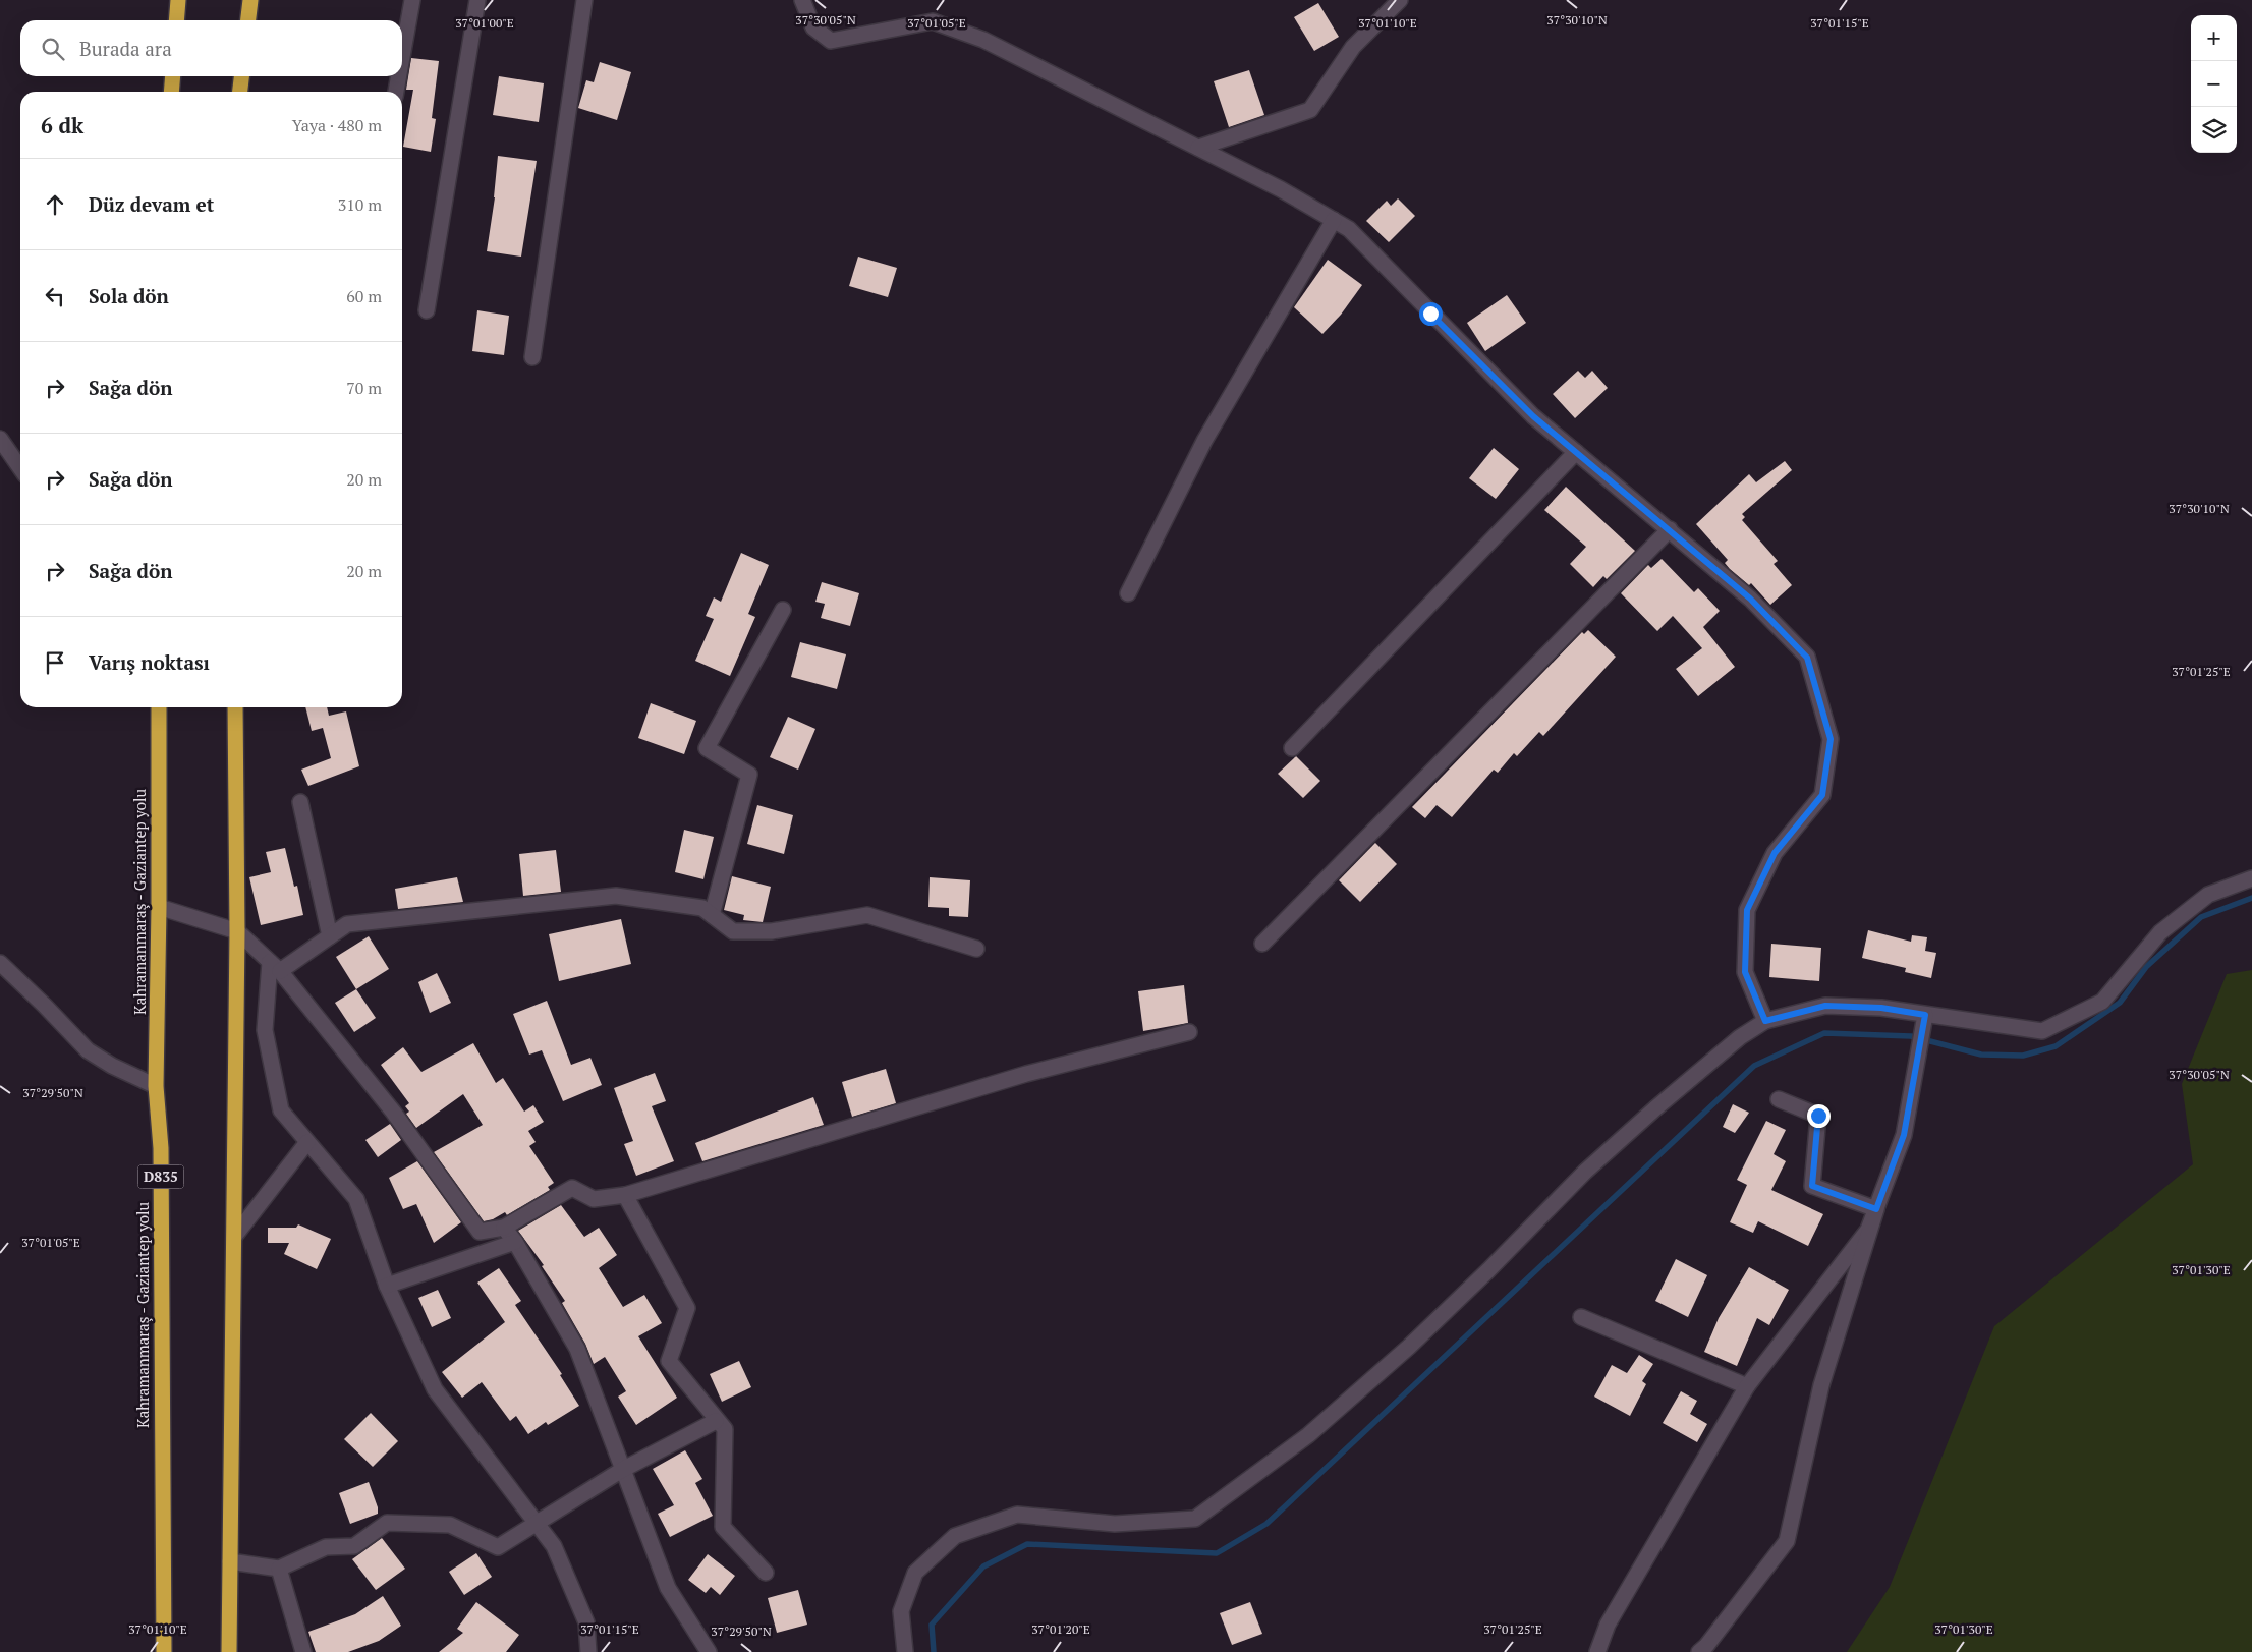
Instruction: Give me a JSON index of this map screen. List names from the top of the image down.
{
  "streets": {
    "highway": ["Kahramanmaraş - Gaziantep yolu", "D835"]
  },
  "page": {
    "map_buttons": ["+", "−"],
    "search": "Burada ara",
    "heading": ["6 dk", "Yaya · 480 m"],
    "list": [
      ["Düz devam et", "310 m"],
      ["Sola dön", "60 m"],
      ["Sağa dön", "70 m"],
      ["Sağa dön", "20 m"],
      ["Sağa dön", "20 m"],
      "Varış noktası"
    ]
  },
  "coordinates": [
    "37°30'05\"N",
    "37°30'10\"N",
    "37°01'00\"E",
    "37°01'05\"E",
    "37°01'10\"E",
    "37°01'15\"E",
    "37°01'25\"E",
    "37°29'50\"N",
    "37°01'30\"E",
    "37°01'20\"E"
  ]
}
